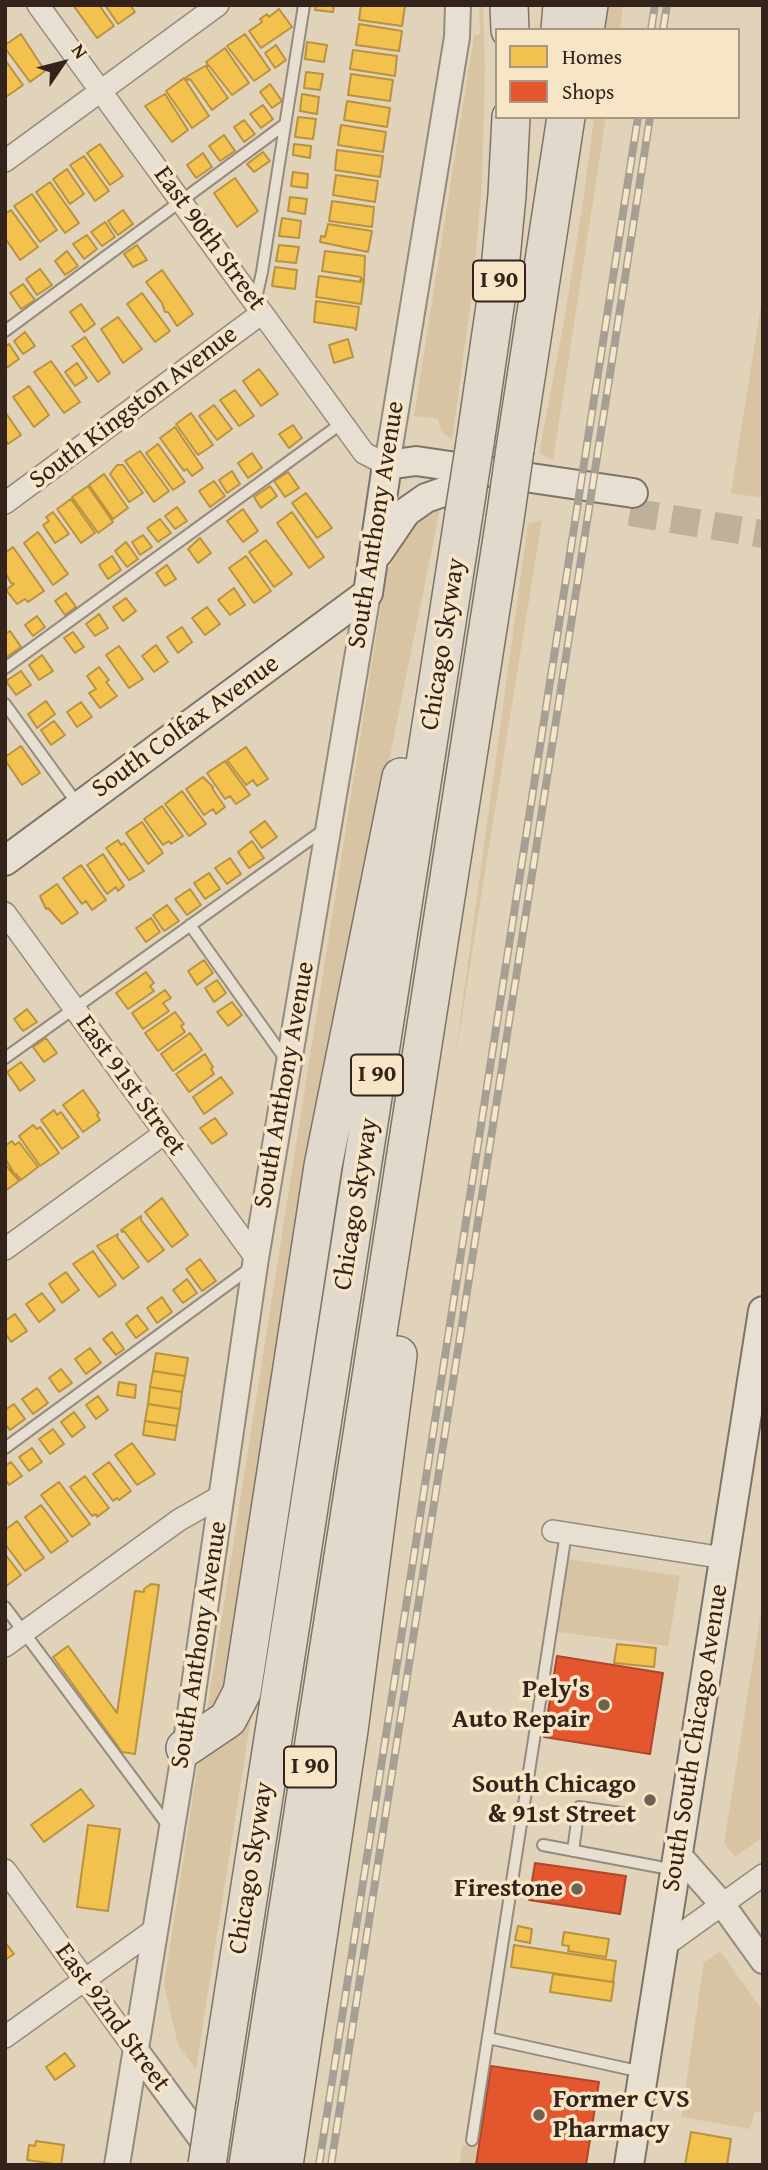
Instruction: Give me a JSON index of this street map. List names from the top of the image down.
{
  "streets": {
    "highway": ["I 90", "Chicago Skyway"],
    "main road": ["South Anthony Avenue", "South Colfax Avenue", "South South Chicago Avenue"],
    "street": [
      "East 90th Street",
      "South Kingston Avenue",
      "East 91st Street",
      "East 92nd Street"
    ]
  },
  "crossings": [
    ["East 90th Street", "South Kingston Avenue"],
    ["East 90th Street", "South Anthony Avenue"],
    ["I 90", "Chicago Skyway"],
    ["South Anthony Avenue", "South Colfax Avenue"],
    ["South Anthony Avenue", "East 91st Street"],
    ["South Anthony Avenue", "East 92nd Street"]
  ],
  "places": [
    "Pely's Auto Repair",
    "South Chicago & 91st Street",
    "Firestone",
    "Former CVS Pharmacy"
  ],
  "legend": ["Homes", "Shops"],
  "north": "top right"
}
